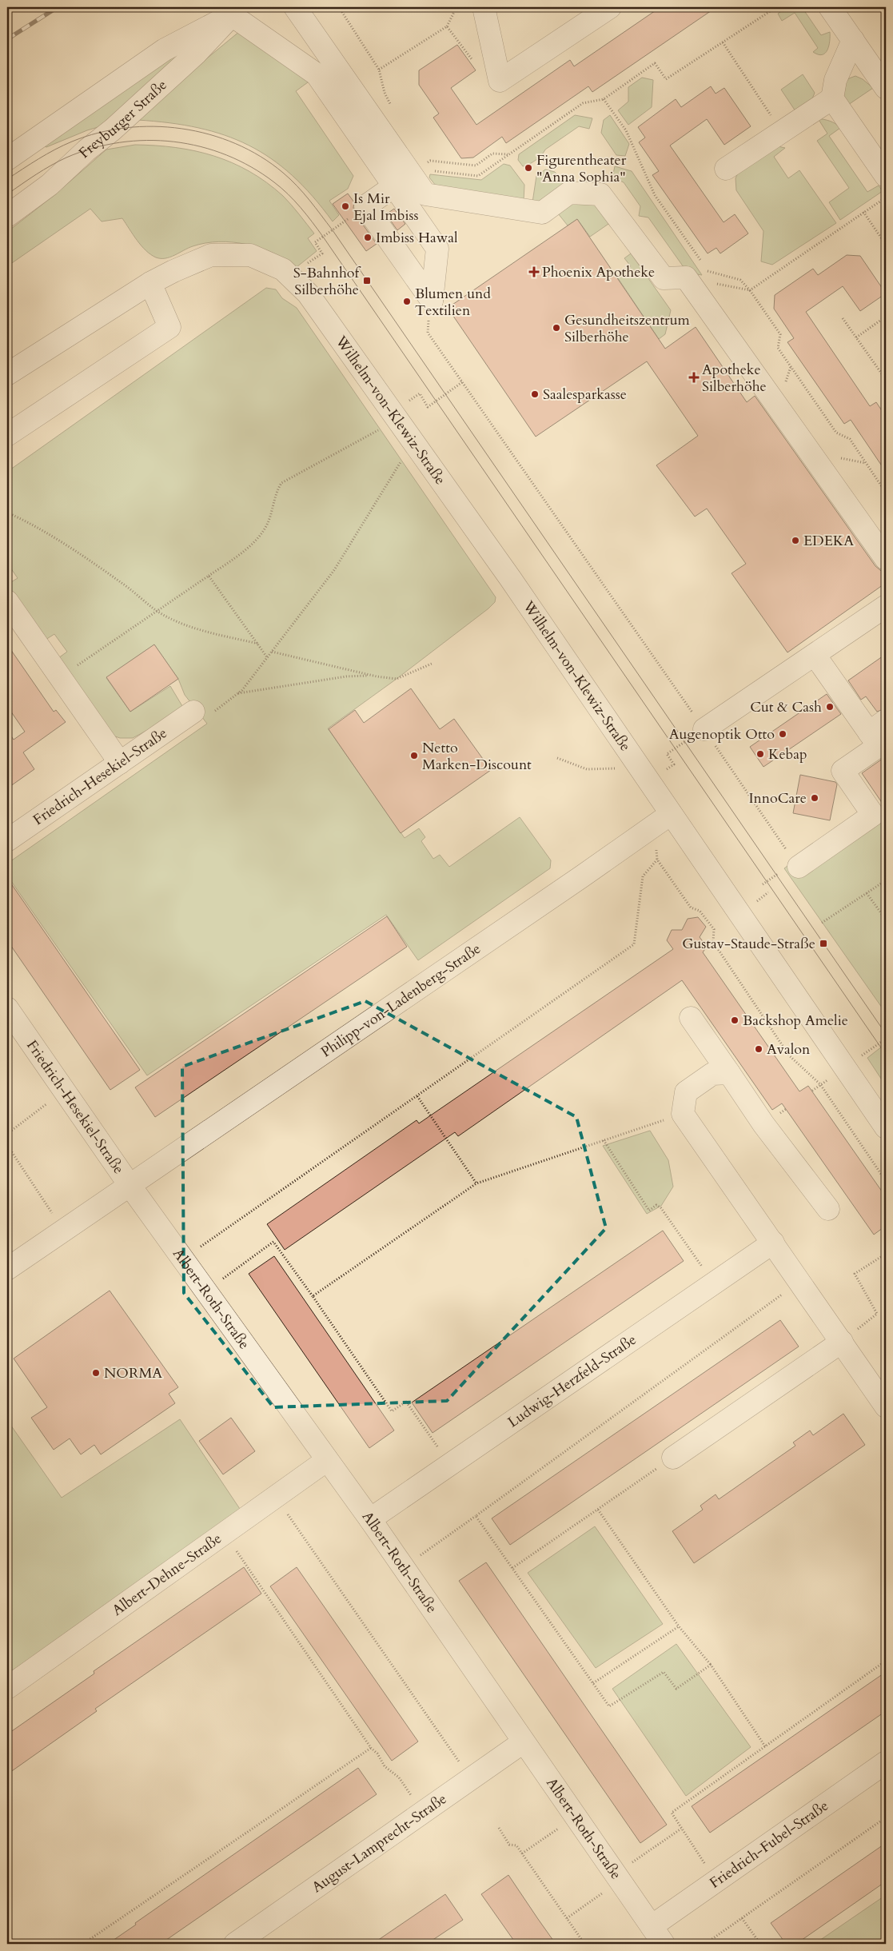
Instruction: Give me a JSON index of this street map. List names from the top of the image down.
{
  "streets": {
    "street": [
      "Freyburger Straße",
      "Wilhelm-von-Klewiz-Straße",
      "Friedrich-Hesekiel-Straße",
      "Philipp-von-Ladenberg-Straße",
      "Albert-Roth-Straße",
      "Ludwig-Herzfeld-Straße",
      "Albert-Dehne-Straße",
      "August-Lamprecht-Straße",
      "Friedrich-Fubel-Straße"
    ]
  },
  "crossings": [
    ["Wilhelm-von-Klewiz-Straße", "Philipp-von-Ladenberg-Straße"],
    ["Friedrich-Hesekiel-Straße", "Philipp-von-Ladenberg-Straße"],
    ["Friedrich-Hesekiel-Straße", "Albert-Roth-Straße"],
    ["Philipp-von-Ladenberg-Straße", "Albert-Roth-Straße"],
    ["Albert-Roth-Straße", "Ludwig-Herzfeld-Straße"],
    ["Albert-Roth-Straße", "Albert-Dehne-Straße"],
    ["Albert-Roth-Straße", "August-Lamprecht-Straße"],
    ["Albert-Roth-Straße", "Friedrich-Fubel-Straße"]
  ],
  "places": {
    "other": [
      "Figurentheater \"Anna Sophia\"",
      "Is Mir Ejal Imbiss",
      "Imbiss Hawal",
      "Blumen und Textilien",
      "Gesundheitszentrum Silberhöhe",
      "Saalesparkasse",
      "EDEKA",
      "Cut & Cash",
      "Augenoptik Otto",
      "Kebap",
      "Netto Marken-Discount",
      "InnoCare",
      "Backshop Amelie",
      "Avalon",
      "NORMA"
    ],
    "health": ["Phoenix Apotheke", "Apotheke Silberhöhe"],
    "transit": ["S-Bahnhof Silberhöhe", "Gustav-Staude-Straße"]
  }
}
